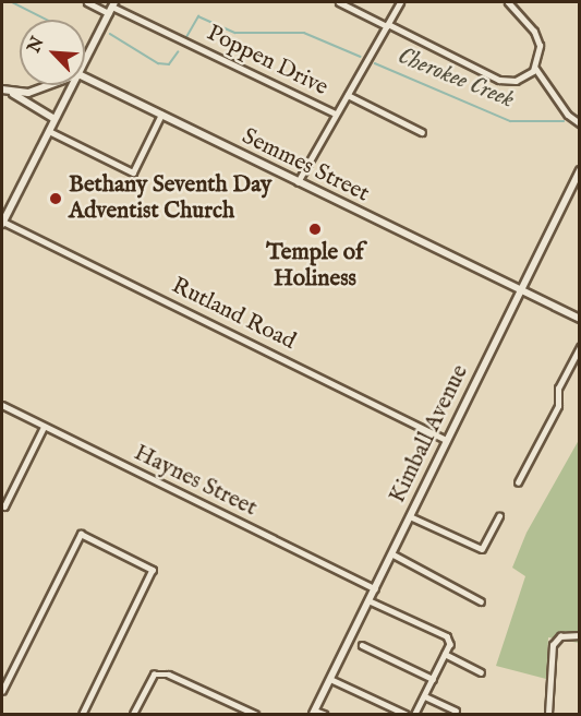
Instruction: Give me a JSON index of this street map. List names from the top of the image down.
{
  "streets": {
    "main road": ["Semmes Street", "Kimball Avenue"],
    "street": ["Poppen Drive", "Rutland Road", "Haynes Street"]
  },
  "crossings": [
    ["Semmes Street", "Kimball Avenue"],
    ["Rutland Road", "Kimball Avenue"],
    ["Kimball Avenue", "Haynes Street"]
  ],
  "water": ["Cherokee Creek"],
  "places": ["Bethany Seventh Day Adventist Church", "Temple of Holiness"],
  "north": "top left"
}
